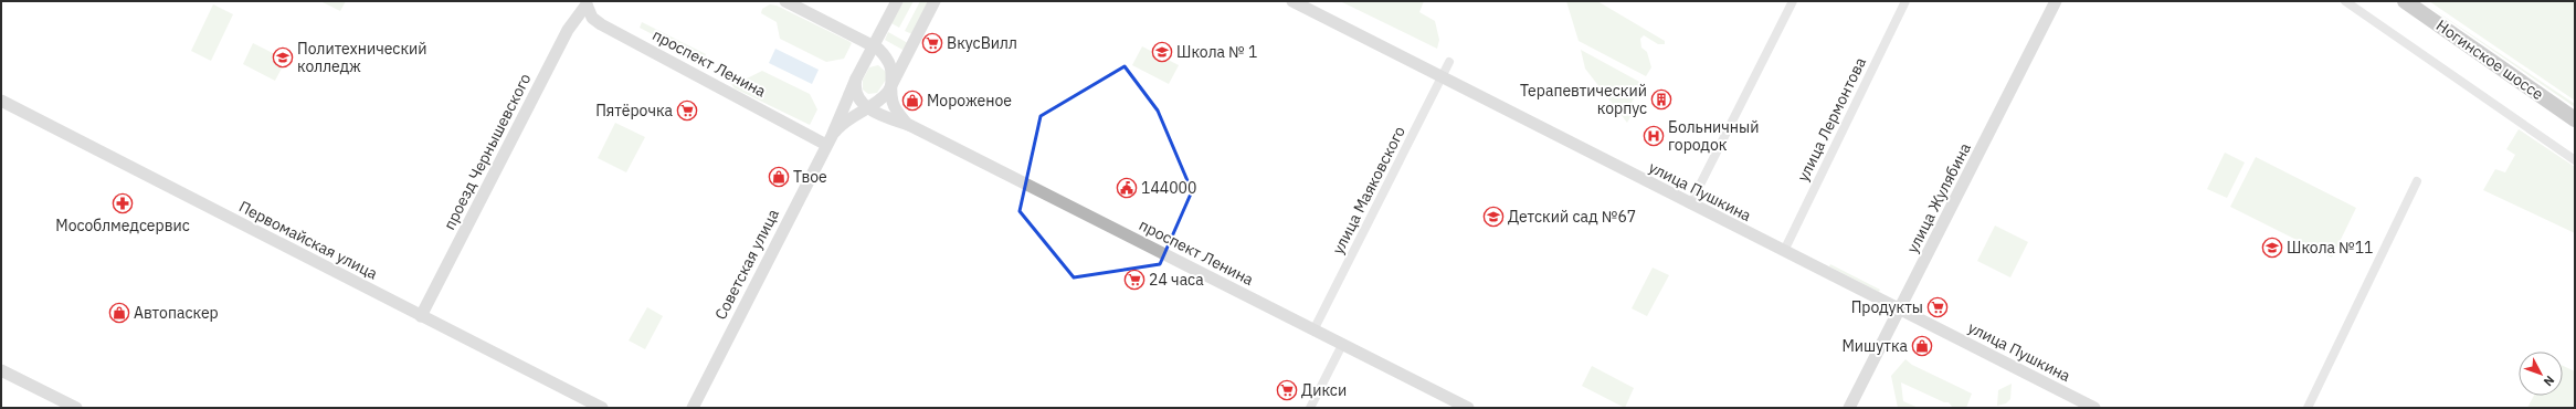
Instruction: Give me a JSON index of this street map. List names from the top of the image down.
{
  "streets": {
    "highway": ["Ногинское шоссе"],
    "main road": [
      "проспект Ленина",
      "проезд Чернышевского",
      "улица Пушкина",
      "улица Жулябина",
      "Первомайская улица",
      "Советская улица"
    ],
    "street": ["улица Лермонтова", "улица Маяковского"]
  },
  "crossings": [
    ["проспект Ленина", "проезд Чернышевского"],
    ["проспект Ленина", "улица Маяковского"],
    ["проспект Ленина", "Советская улица"],
    ["улица Лермонтова", "улица Пушкина"],
    ["проезд Чернышевского", "Первомайская улица"],
    ["улица Маяковского", "улица Пушкина"],
    ["улица Пушкина", "улица Жулябина"]
  ],
  "places": {
    "supermarket": [
      "ВкусВилл",
      "Пятёрочка",
      "24 часа",
      "Продукты",
      "Дикси"
    ],
    "school or university": [
      "Школа № 1",
      "Политехнический колледж",
      "Детский сад №67",
      "Школа №11"
    ],
    "building": ["Терапевтический корпус"],
    "shop": [
      "Мороженое",
      "Твое",
      "Автопаскер",
      "Мишутка"
    ],
    "hospital": ["Больничный городок"],
    "public building": ["144000"],
    "pharmacy": ["Мособлмедсервис"]
  },
  "north": "bottom right"
}
